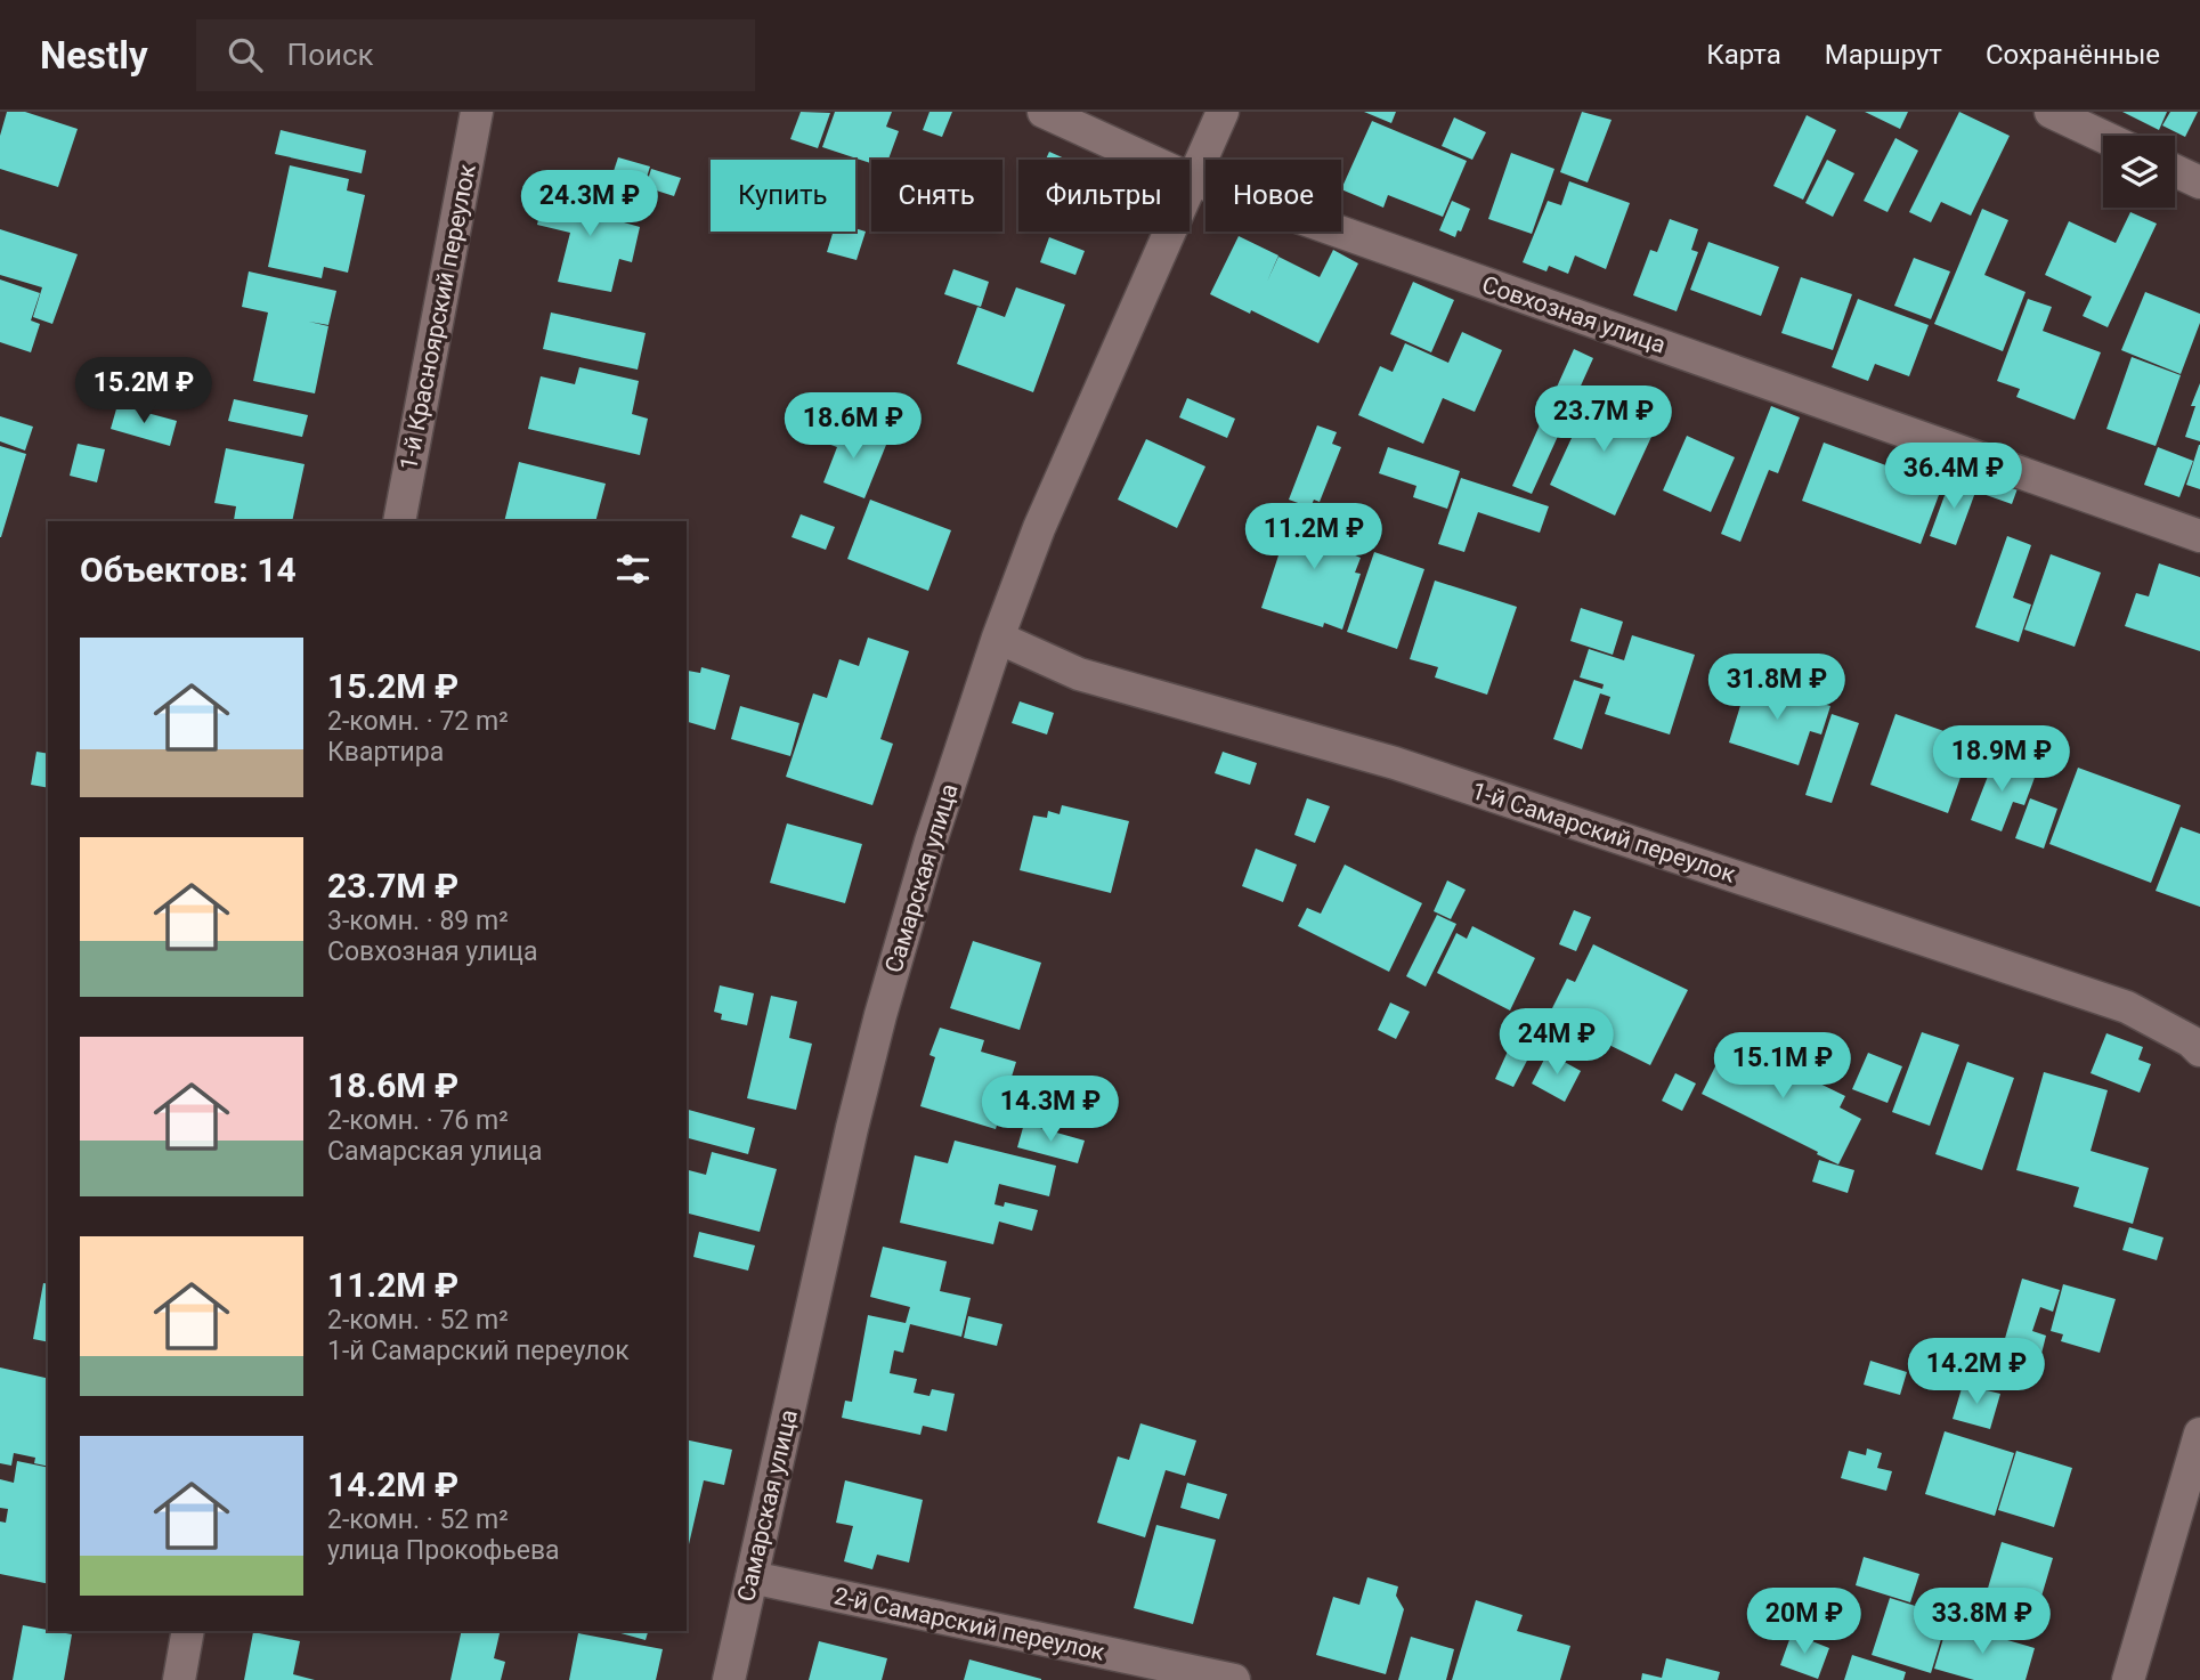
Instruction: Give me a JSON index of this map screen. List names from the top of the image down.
{
  "streets": {
    "street": [
      "Совхозная улица",
      "1-й Красноярский переулок",
      "1-й Самарский переулок",
      "Самарская улица",
      "2-й Самарский переулок"
    ]
  },
  "crossings": [
    ["Совхозная улица", "Самарская улица"],
    ["1-й Самарский переулок", "Самарская улица"],
    ["Самарская улица", "2-й Самарский переулок"]
  ],
  "page": {
    "header": "Nestly",
    "search": "Поиск",
    "nav": ["Карта", "Маршрут", "Сохранённые"],
    "chip": [
      "Купить",
      "Снять",
      "Фильтры",
      "Новое"
    ],
    "price": [
      "24.3M ₽",
      "15.2M ₽",
      "23.7M ₽",
      "18.6M ₽",
      "36.4M ₽",
      "11.2M ₽",
      "31.8M ₽",
      "18.9M ₽",
      "24M ₽",
      "15.1M ₽",
      "14.3M ₽",
      "14.2M ₽",
      "20M ₽",
      "33.8M ₽"
    ],
    "heading": "Объектов: 14",
    "list": [
      {
        "name": "15.2M ₽",
        "note": "2-комн. · 72 m² · Квартира"
      },
      {
        "name": "23.7M ₽",
        "note": "3-комн. · 89 m² · Совхозная улица"
      },
      {
        "name": "18.6M ₽",
        "note": "2-комн. · 76 m² · Самарская улица"
      },
      {
        "name": "11.2M ₽",
        "note": "2-комн. · 52 m² · 1-й Самарский переулок"
      },
      {
        "name": "14.2M ₽",
        "note": "2-комн. · 52 m² · улица Прокофьева"
      }
    ]
  }
}
